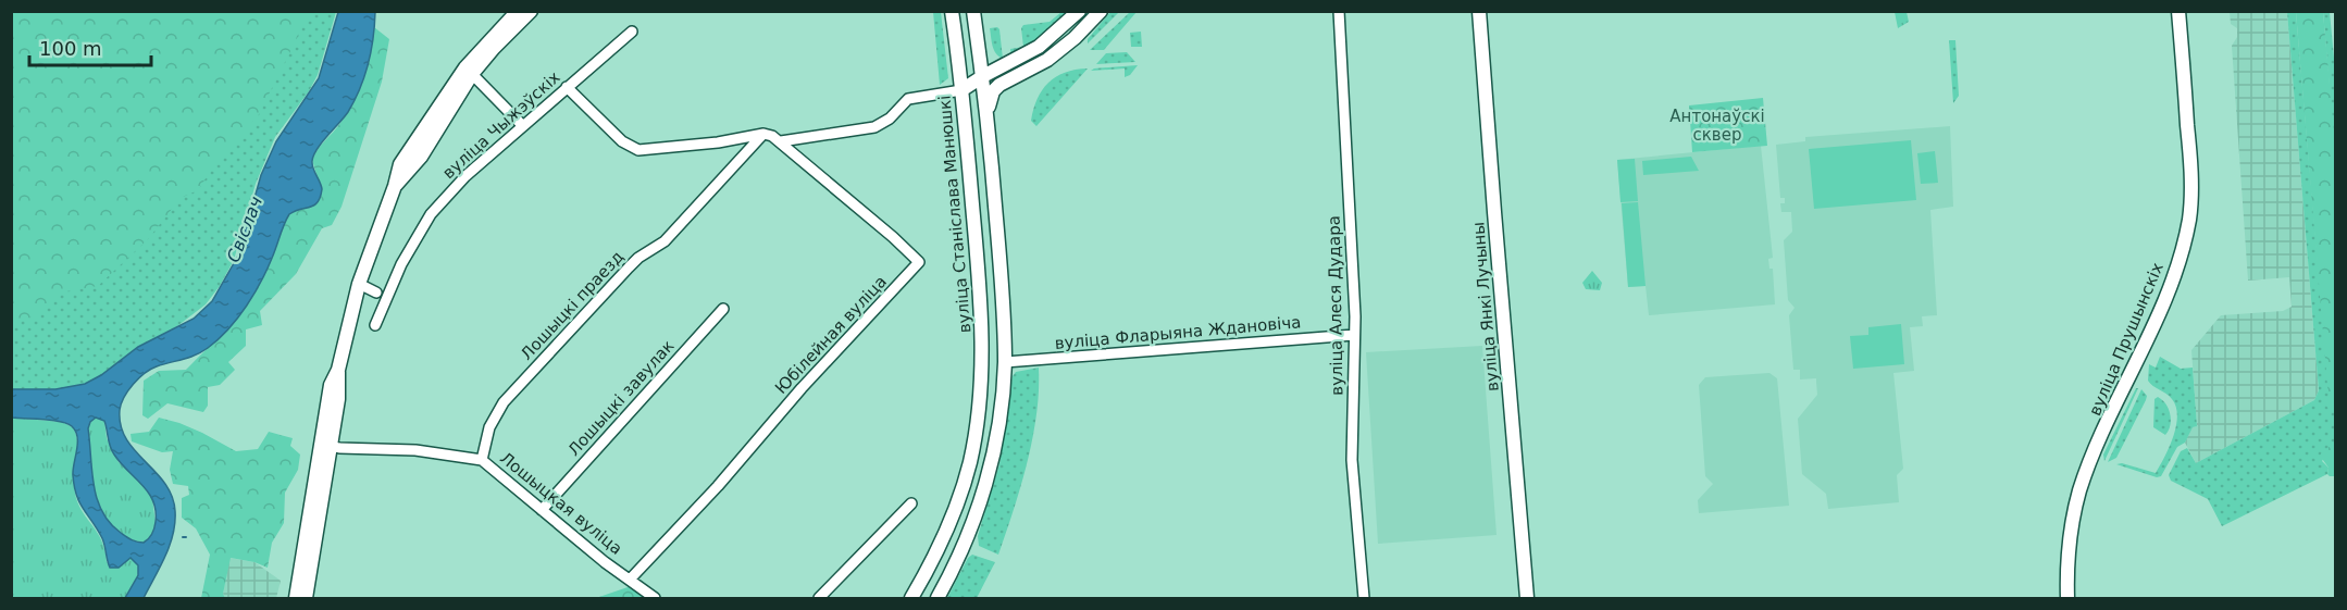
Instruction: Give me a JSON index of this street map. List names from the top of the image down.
{
  "streets": {
    "main road": ["вуліца Станіслава Манюшкі", "вуліца Янкі Лучыны", "вуліца Прушынскіх"],
    "street": [
      "вуліца Чыжэўскіх",
      "Лошыцкі праезд",
      "вуліца Алеся Дудара",
      "вуліца Фларыяна Ждановіча",
      "Юбілейная вуліца",
      "Лошыцкі завулак",
      "Лошыцкая вуліца"
    ]
  },
  "crossings": [
    ["Лошыцкі праезд", "Юбілейная вуліца"],
    ["Лошыцкі праезд", "Лошыцкая вуліца"],
    ["вуліца Алеся Дудара", "вуліца Фларыяна Ждановіча"],
    ["Юбілейная вуліца", "Лошыцкая вуліца"],
    ["Лошыцкі завулак", "Лошыцкая вуліца"]
  ],
  "water": ["Свіслач"],
  "parks": ["Антонаўскі сквер"],
  "scale_bar": "100 m"
}
